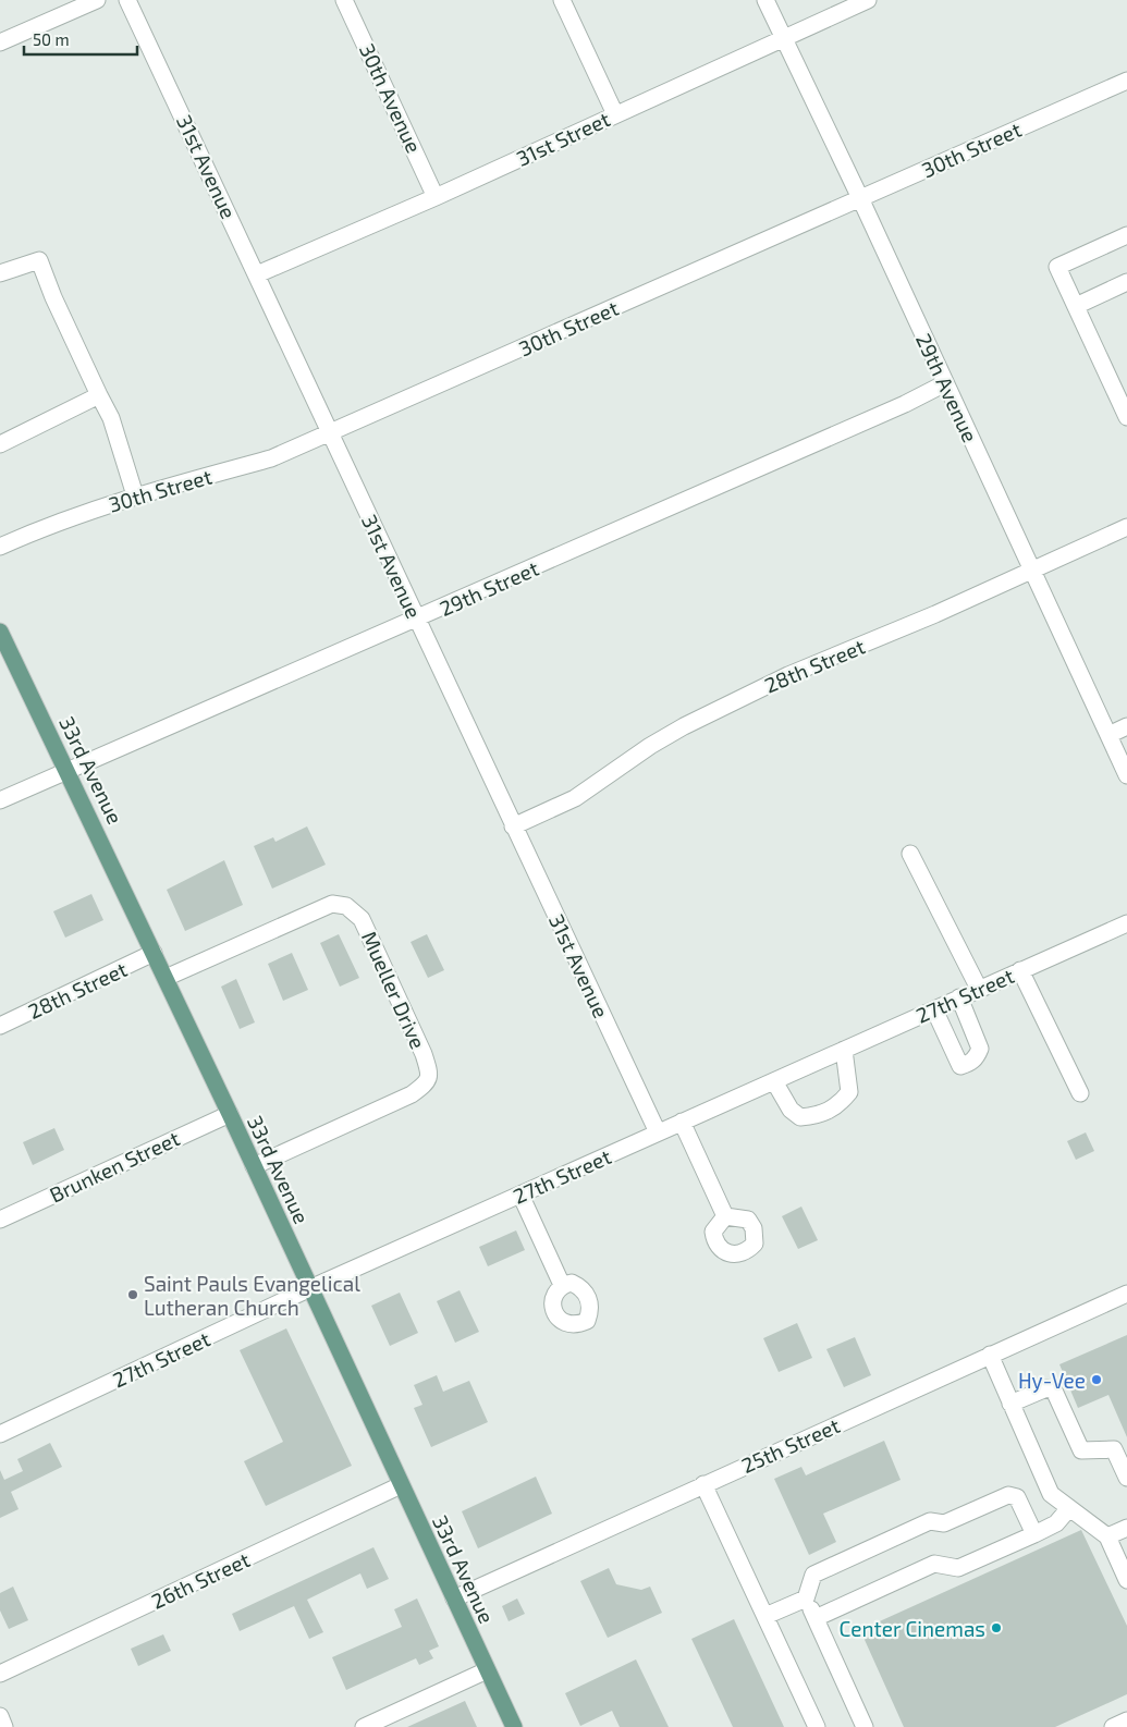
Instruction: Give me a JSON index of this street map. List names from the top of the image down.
{
  "streets": {
    "main road": ["33rd Avenue"],
    "street": [
      "30th Avenue",
      "31st Street",
      "30th Street",
      "31st Avenue",
      "29th Avenue",
      "29th Street",
      "28th Street",
      "Mueller Drive",
      "27th Street",
      "Brunken Street",
      "25th Street",
      "26th Street"
    ]
  },
  "crossings": [
    ["30th Avenue", "31st Street"],
    ["31st Street", "31st Avenue"],
    ["31st Street", "29th Avenue"],
    ["30th Street", "31st Avenue"],
    ["30th Street", "29th Avenue"],
    ["31st Avenue", "29th Street"],
    ["31st Avenue", "28th Street"],
    ["31st Avenue", "27th Street"],
    ["29th Avenue", "29th Street"],
    ["29th Avenue", "28th Street"],
    ["29th Street", "33rd Avenue"],
    ["28th Street", "33rd Avenue"],
    ["33rd Avenue", "Mueller Drive"],
    ["33rd Avenue", "27th Street"],
    ["33rd Avenue", "Brunken Street"],
    ["33rd Avenue", "25th Street"],
    ["33rd Avenue", "26th Street"]
  ],
  "places": ["Saint Pauls Evangelical Lutheran Church", "Hy-Vee", "Center Cinemas"],
  "scale_bar": "50 m"
}
